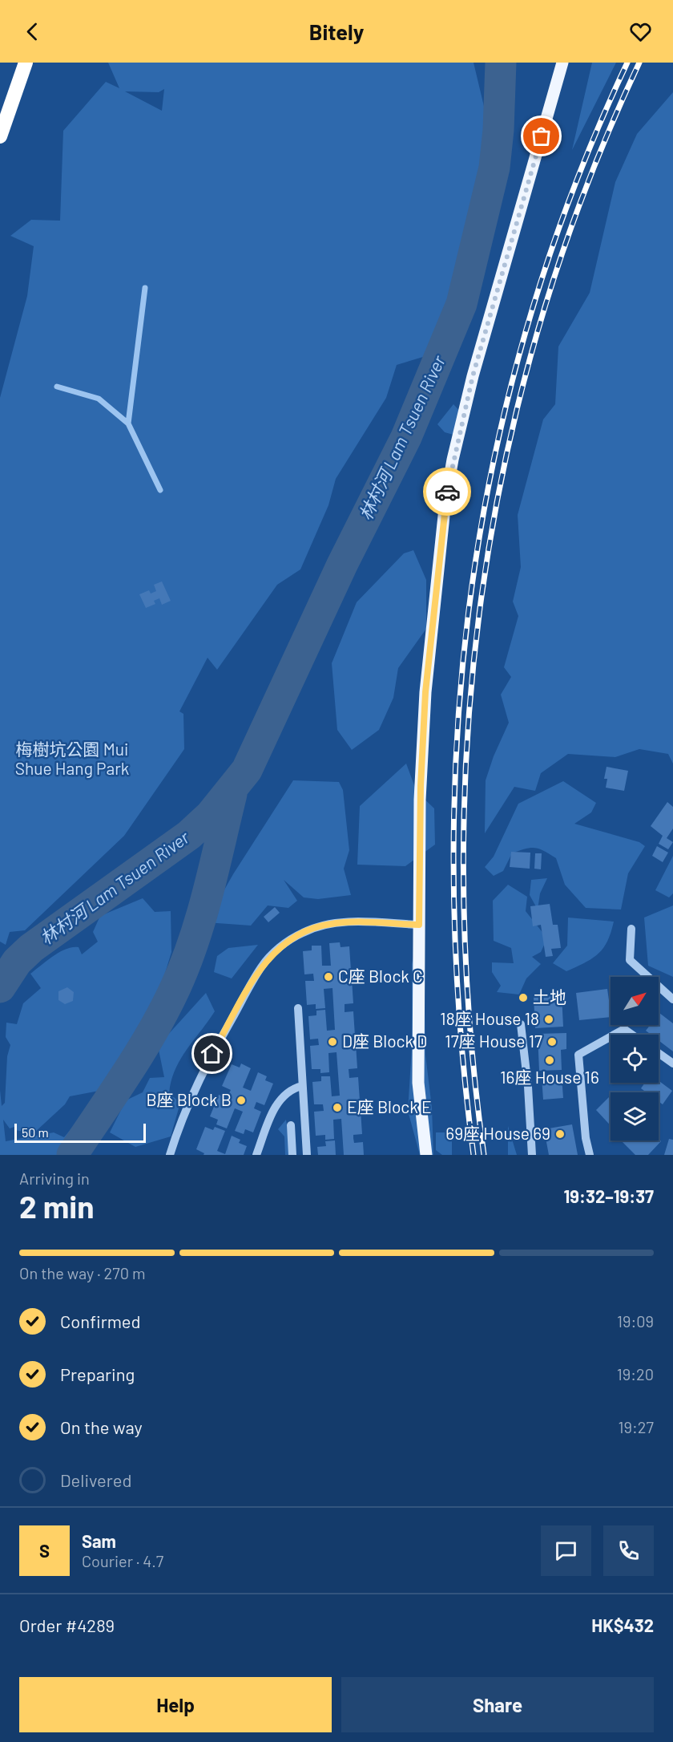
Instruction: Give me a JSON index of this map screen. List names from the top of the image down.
{
  "water": ["林村河 Lam Tsuen River"],
  "parks": ["梅樹坑公園 Mui Shue Hang Park"],
  "places": [
    "C座 Block C",
    "土地",
    "18座 House 18",
    "D座 Block D",
    "17座 House 17",
    "16座 House 16",
    "B座 Block B",
    "E座 Block E",
    "69座 House 69"
  ],
  "scale_bar": "50 m",
  "north": "top right",
  "page": {
    "header": "Bitely",
    "scale": "50 m",
    "heading": ["2 min", "Arriving in", "19:32–19:37"],
    "panel": [
      "Sam",
      "Courier · 4.7",
      "Order #4289",
      "HK$432"
    ],
    "bar": "On the way · 270 m",
    "list": [
      ["Confirmed", "19:09"],
      ["Preparing", "19:20"],
      ["On the way", "19:27"],
      "Delivered"
    ],
    "round": "S",
    "buttons": ["Help", "Share"]
  }
}
